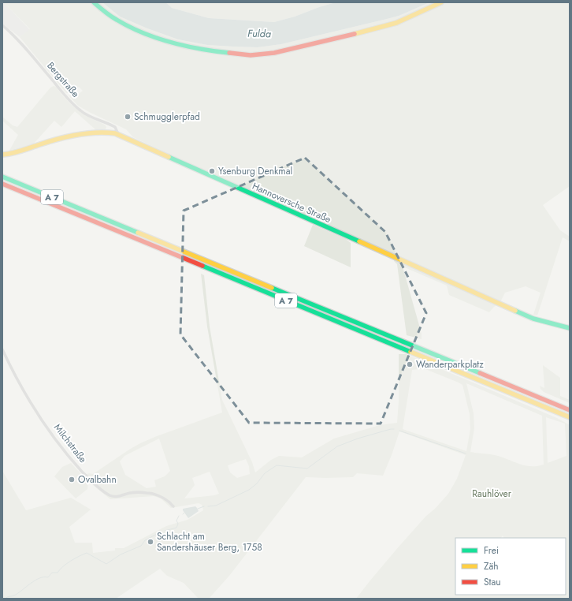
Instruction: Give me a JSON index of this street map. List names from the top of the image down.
{
  "streets": {
    "main road": ["A 7", "Hannoversche Straße"],
    "street": ["Bergstraße", "Milchstraße"]
  },
  "crossings": [
    ["Bergstraße", "Hannoversche Straße"]
  ],
  "water": ["Fulda"],
  "parks": ["Rauhlöver"],
  "places": [
    "Schmugglerpfad",
    "Ysenburg Denkmal",
    "Wanderparkplatz",
    "Ovalbahn",
    "Schlacht am Sandershäuser Berg, 1758"
  ],
  "legend": ["Frei", "Zäh", "Stau"]
}
